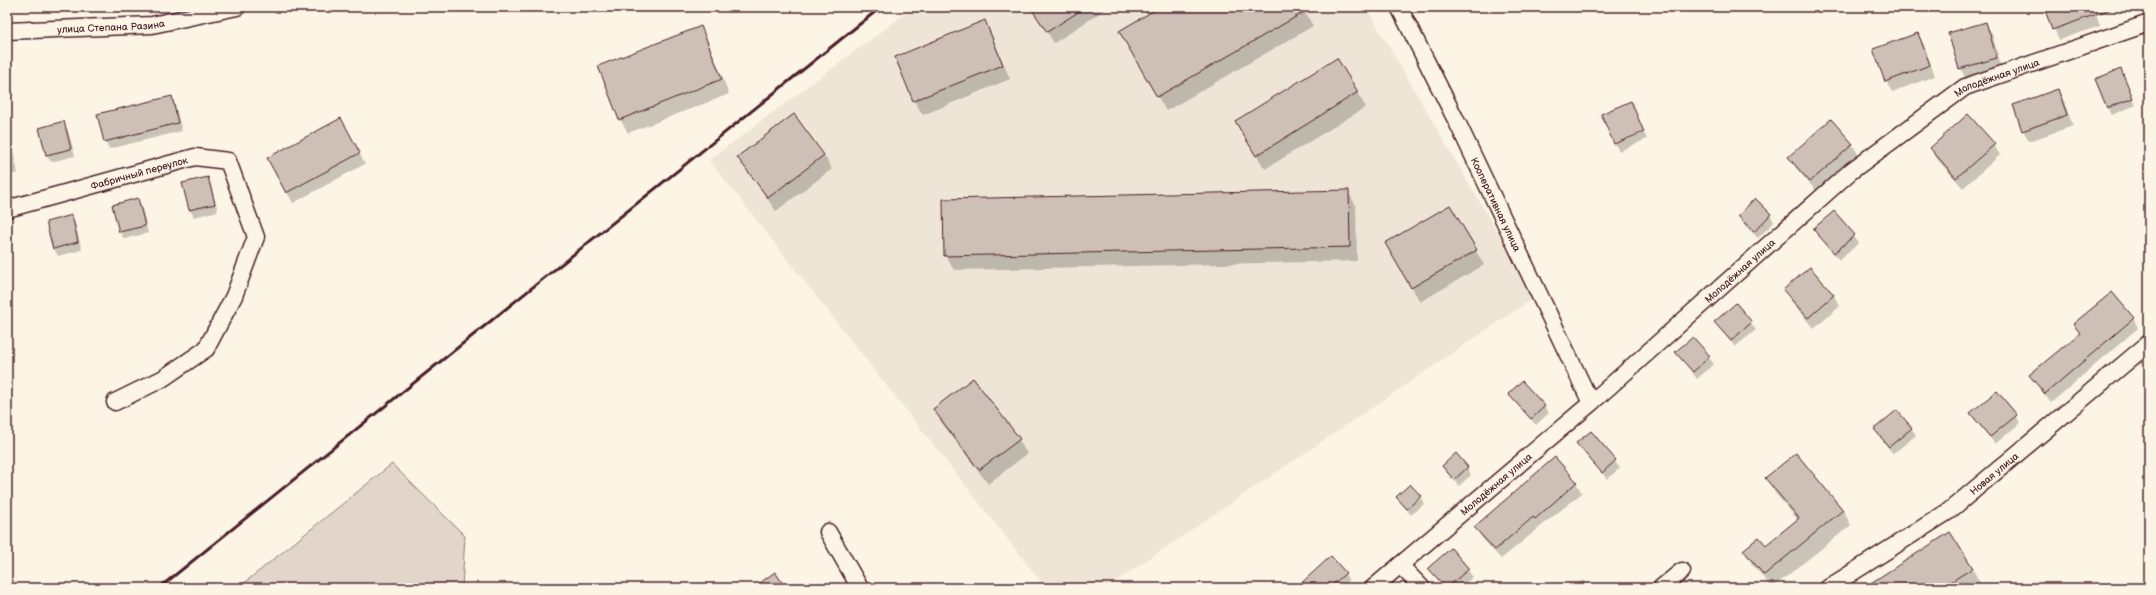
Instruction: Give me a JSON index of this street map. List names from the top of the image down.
{
  "streets": {
    "street": [
      "улица Степана Разина",
      "Молодёжная улица",
      "Фабричный переулок",
      "Кооперативная улица",
      "Новая улица"
    ]
  },
  "crossings": [
    ["Молодёжная улица", "Кооперативная улица"]
  ]
}
